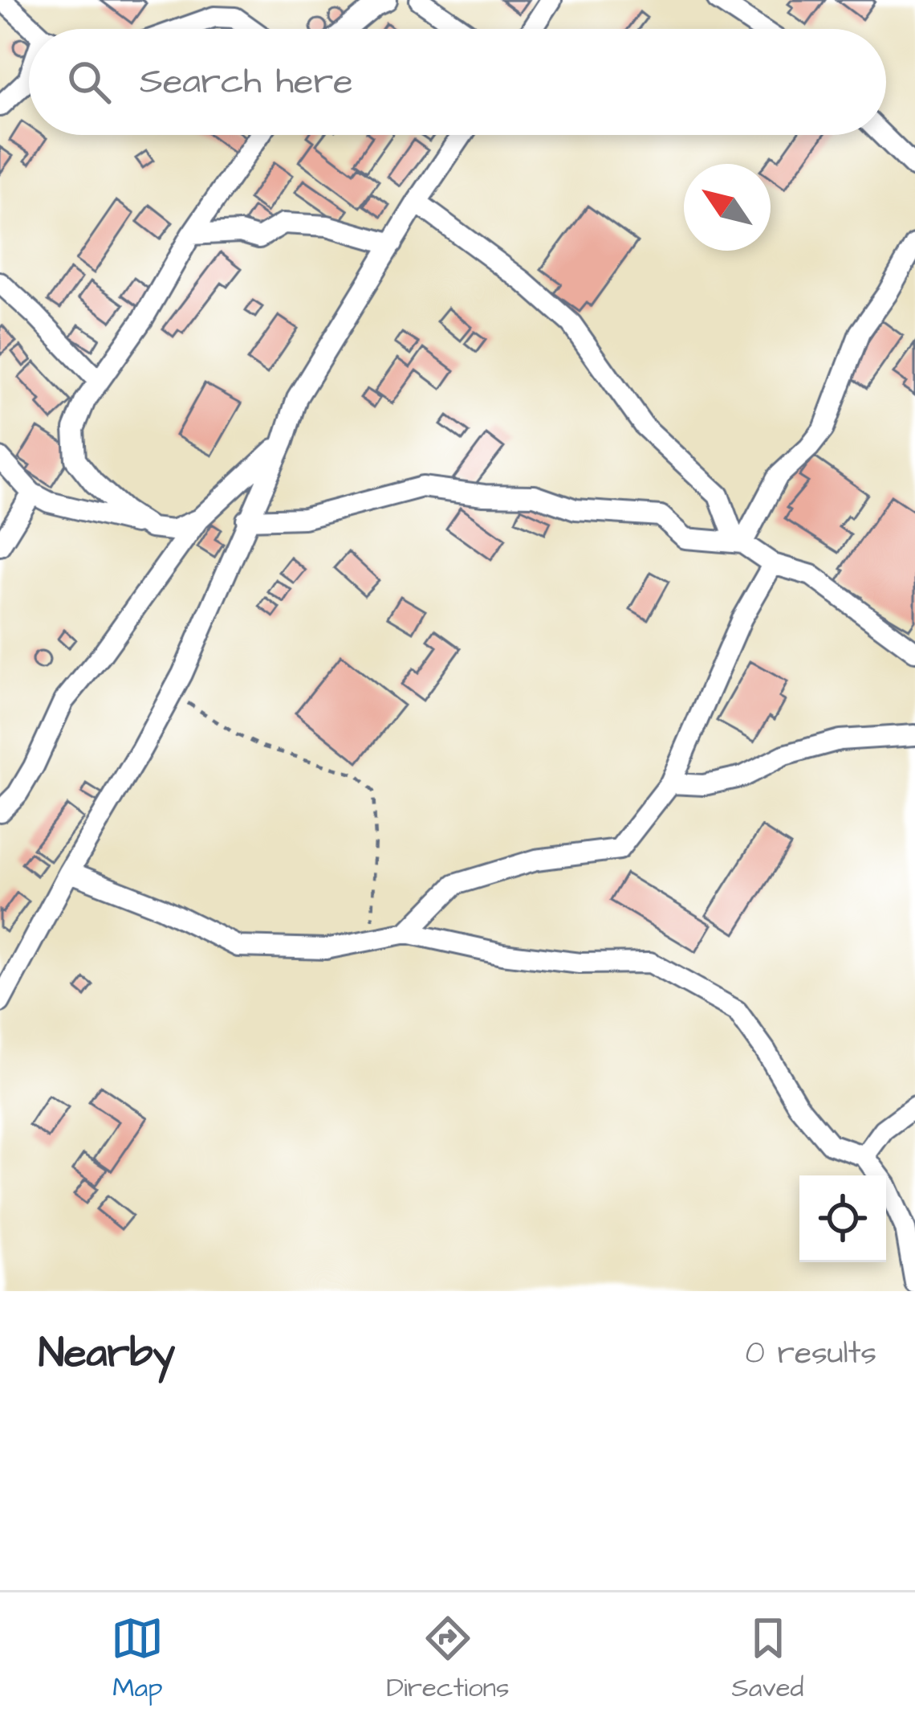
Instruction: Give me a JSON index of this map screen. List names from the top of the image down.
{
  "north": "top left",
  "page": {
    "search": "Search here",
    "heading": ["Nearby", "0 results"],
    "nav": ["Map", "Directions", "Saved"]
  }
}
